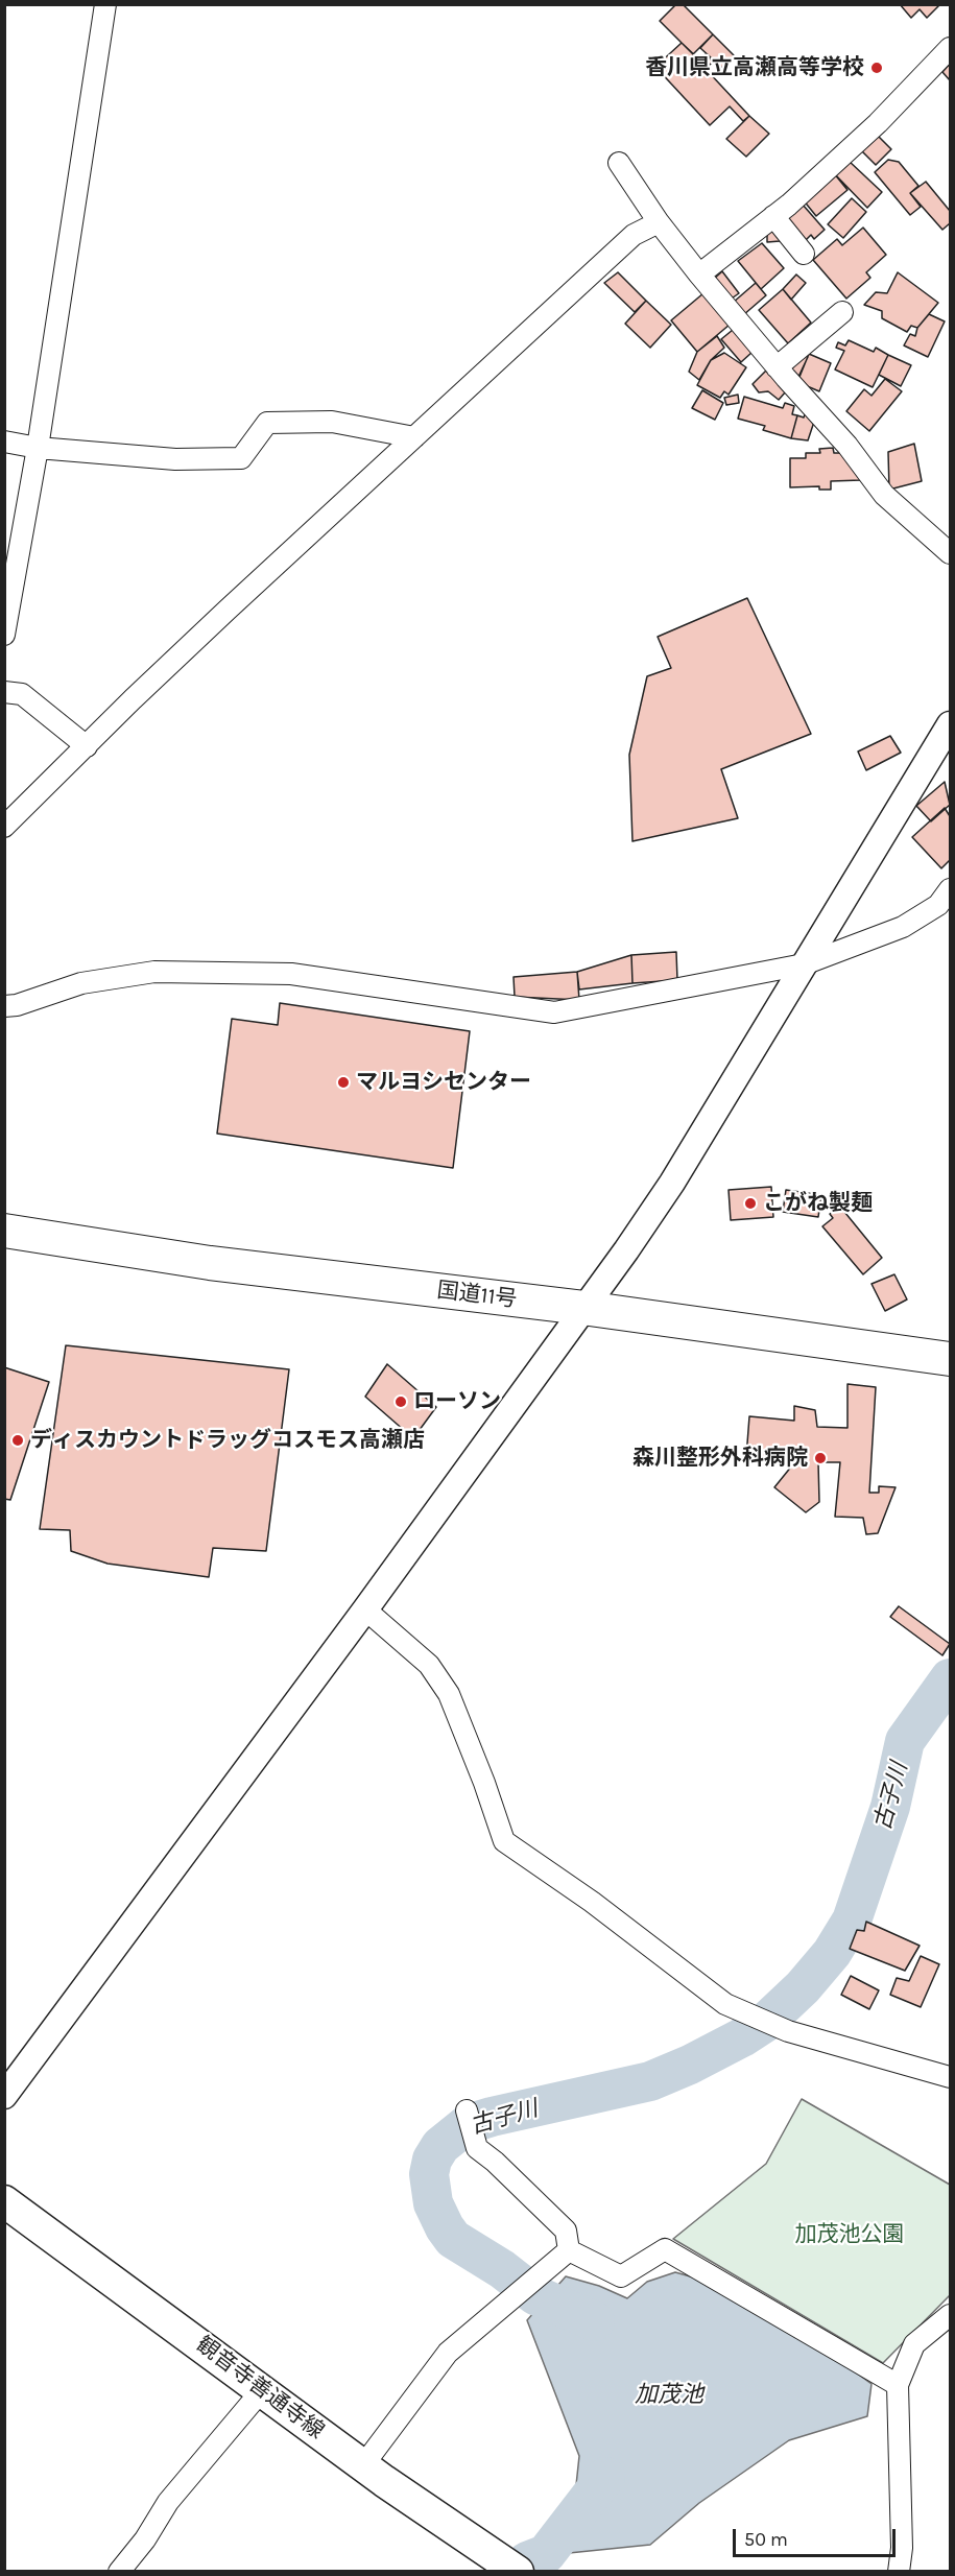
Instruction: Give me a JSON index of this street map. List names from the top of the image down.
{
  "streets": {
    "highway": ["国道11号"],
    "main road": ["観音寺善通寺線"]
  },
  "water": ["古子川", "加茂池"],
  "parks": ["加茂池公園"],
  "places": [
    "香川県立高瀬高等学校",
    "マルヨシセンター",
    "こがね製麺",
    "ローソン",
    "ディスカウントドラッグコスモス高瀬店",
    "森川整形外科病院"
  ],
  "scale_bar": "50 m"
}
